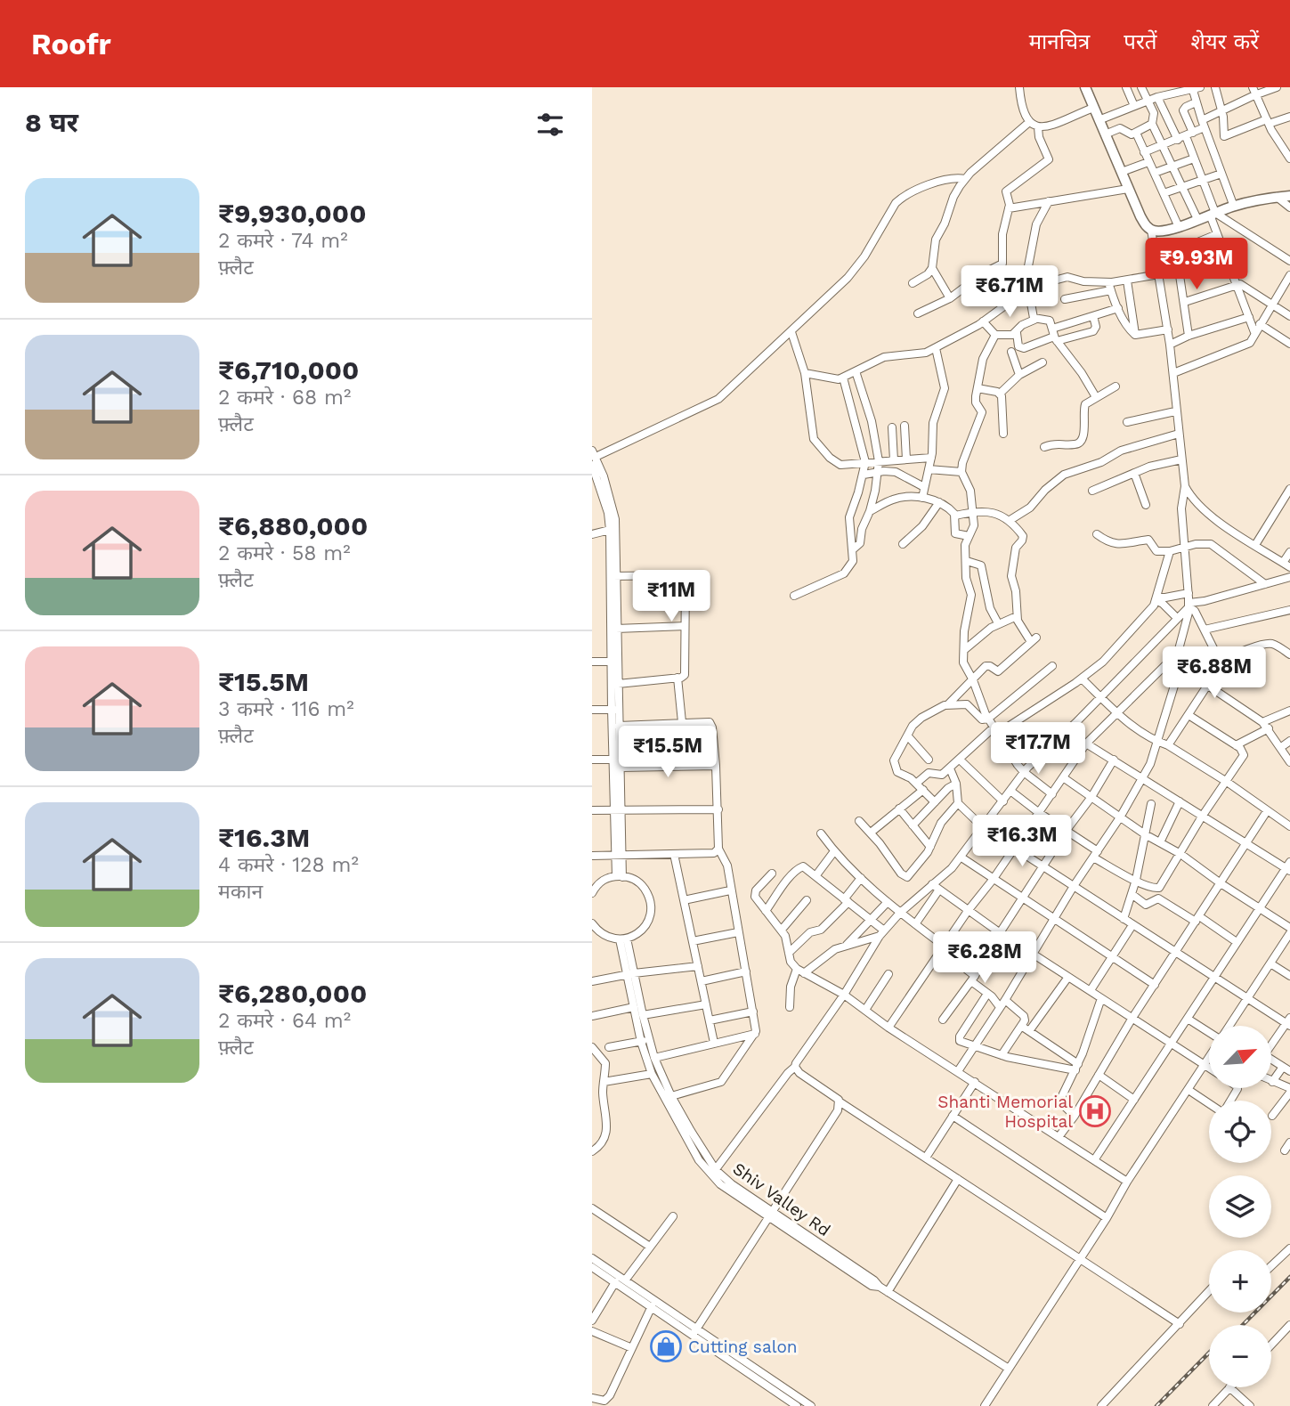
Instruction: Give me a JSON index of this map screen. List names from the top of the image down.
{
  "streets": {
    "street": ["Shiv Valley Rd"]
  },
  "places": {
    "hospital": ["Shanti Memorial Hospital"],
    "shop": ["Cutting salon"]
  },
  "north": "top right",
  "page": {
    "header": "Roofr",
    "nav": ["मानचित्र", "परतें", "शेयर करें"],
    "heading": "8 घर",
    "list": [
      {
        "name": "₹9,930,000",
        "note": "2 कमरे · 74 m² · फ़्लैट"
      },
      {
        "name": "₹6,710,000",
        "note": "2 कमरे · 68 m² · फ़्लैट"
      },
      {
        "name": "₹6,880,000",
        "note": "2 कमरे · 58 m² · फ़्लैट"
      },
      {
        "name": "₹15.5M",
        "note": "3 कमरे · 116 m² · फ़्लैट"
      },
      {
        "name": "₹16.3M",
        "note": "4 कमरे · 128 m² · मकान"
      },
      {
        "name": "₹6,280,000",
        "note": "2 कमरे · 64 m² · फ़्लैट"
      }
    ],
    "price": [
      "₹9.93M",
      "₹6.71M",
      "₹11M",
      "₹6.88M",
      "₹17.7M",
      "₹15.5M",
      "₹16.3M",
      "₹6.28M"
    ],
    "map_buttons": ["+", "−"]
  }
}
